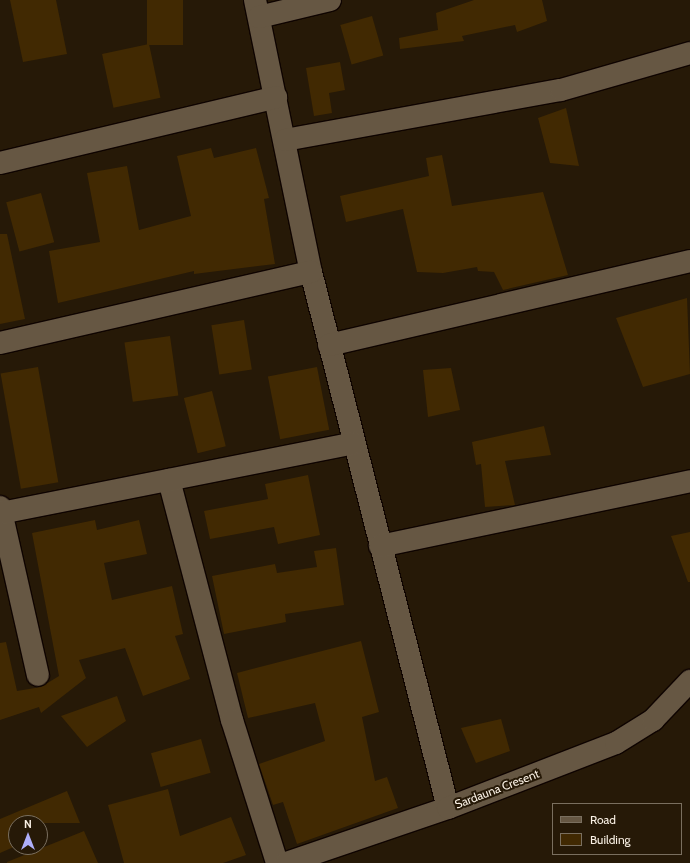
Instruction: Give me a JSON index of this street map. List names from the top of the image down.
{
  "streets": {
    "street": ["Sardauna Cresent"]
  },
  "legend": ["Road", "Building"],
  "north": "top"
}
